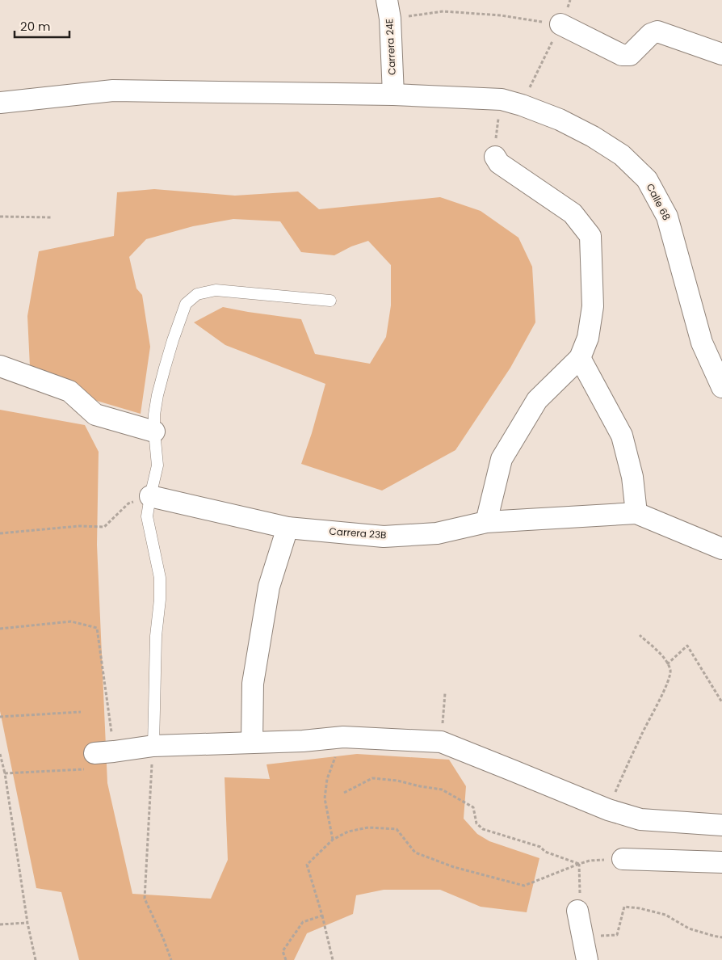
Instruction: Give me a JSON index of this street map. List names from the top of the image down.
{
  "streets": {
    "street": ["Carrera 24E", "Calle 68", "Carrera 23B"]
  },
  "crossings": [
    ["Carrera 24E", "Calle 68"]
  ],
  "scale_bar": "20 m"
}
